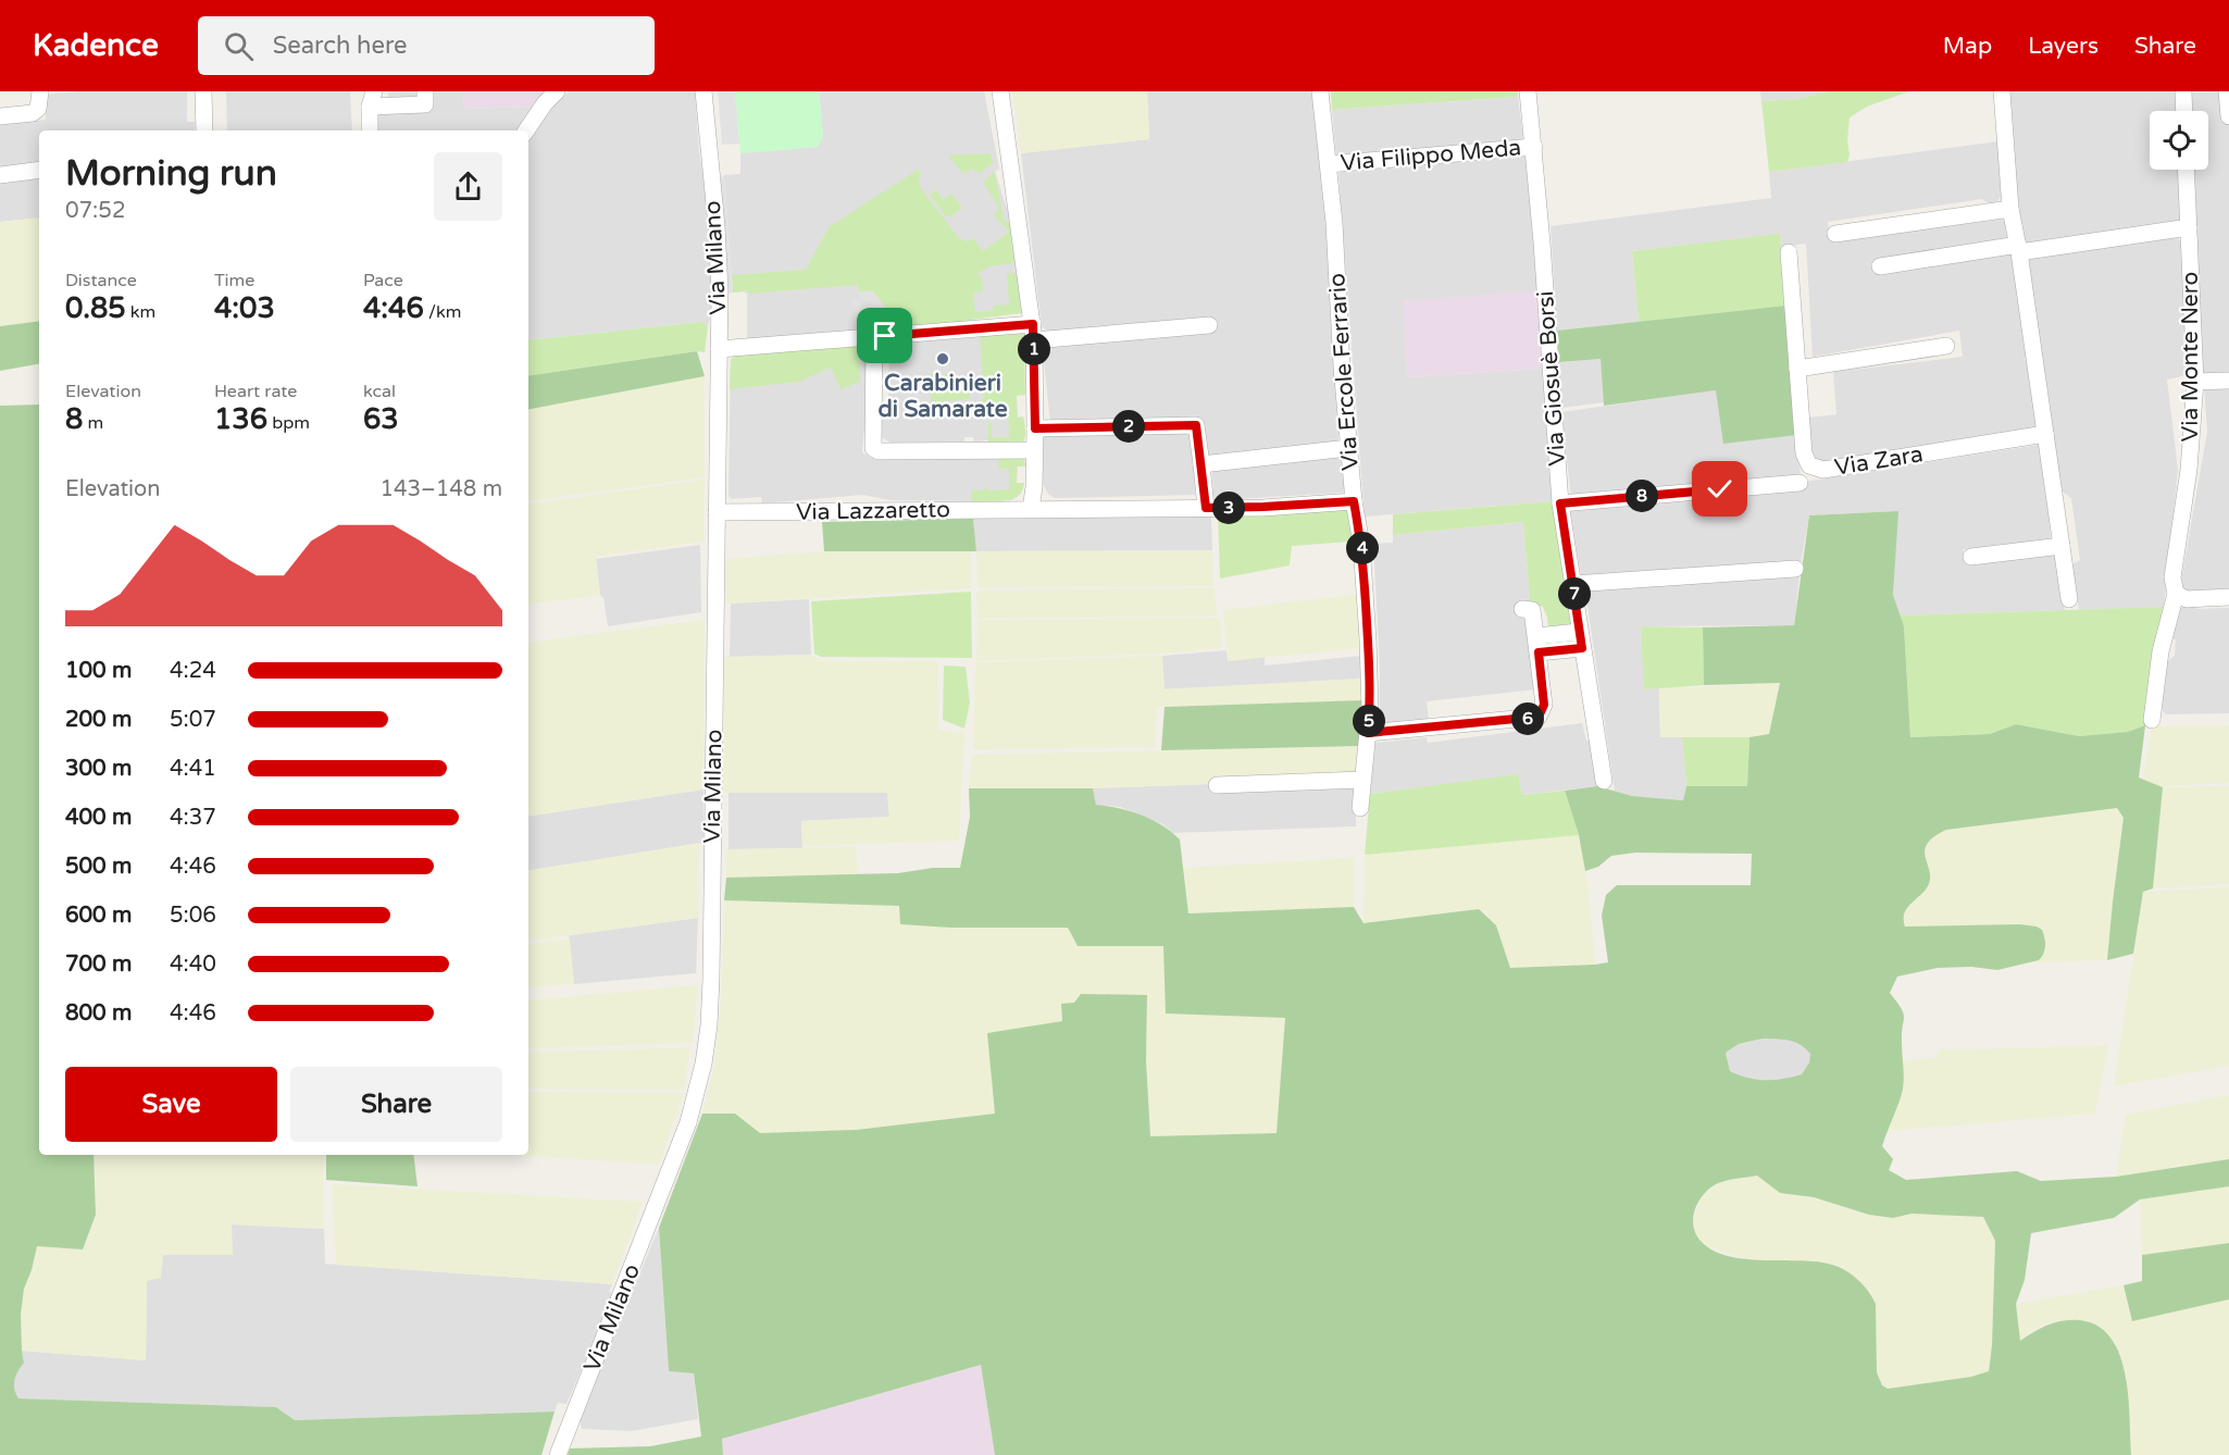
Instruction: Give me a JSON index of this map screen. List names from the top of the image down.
{
  "streets": {
    "street": [
      "Via Filippo Meda",
      "Via Milano",
      "Via Monte Nero",
      "Via Ercole Ferrario",
      "Via Giosuè Borsi",
      "Via Zara",
      "Via Lazzaretto"
    ]
  },
  "crossings": [
    ["Via Filippo Meda", "Via Ercole Ferrario"],
    ["Via Filippo Meda", "Via Giosuè Borsi"],
    ["Via Milano", "Via Lazzaretto"],
    ["Via Ercole Ferrario", "Via Lazzaretto"]
  ],
  "places": ["Carabinieri di Samarate"],
  "page": {
    "header": "Kadence",
    "search": "Search here",
    "nav": ["Map", "Layers", "Share"],
    "heading": ["Morning run", "07:52"],
    "stats": [
      ["Distance", "0.85 km"],
      ["Time", "4:03"],
      ["Pace", "4:46 /km"],
      ["Elevation", "8 m"],
      ["Heart rate", "136 bpm"],
      ["kcal", "63"]
    ],
    "pins": [
      "1",
      "2",
      "8",
      "3",
      "4",
      "7",
      "6",
      "5"
    ],
    "chart": ["Elevation", "143–148 m"],
    "list": [
      {
        "name": "100 m",
        "note": "4:24"
      },
      {
        "name": "200 m",
        "note": "5:07"
      },
      {
        "name": "300 m",
        "note": "4:41"
      },
      {
        "name": "400 m",
        "note": "4:37"
      },
      {
        "name": "500 m",
        "note": "4:46"
      },
      {
        "name": "600 m",
        "note": "5:06"
      },
      {
        "name": "700 m",
        "note": "4:40"
      },
      {
        "name": "800 m",
        "note": "4:46"
      }
    ],
    "buttons": ["Save", "Share"]
  }
}
